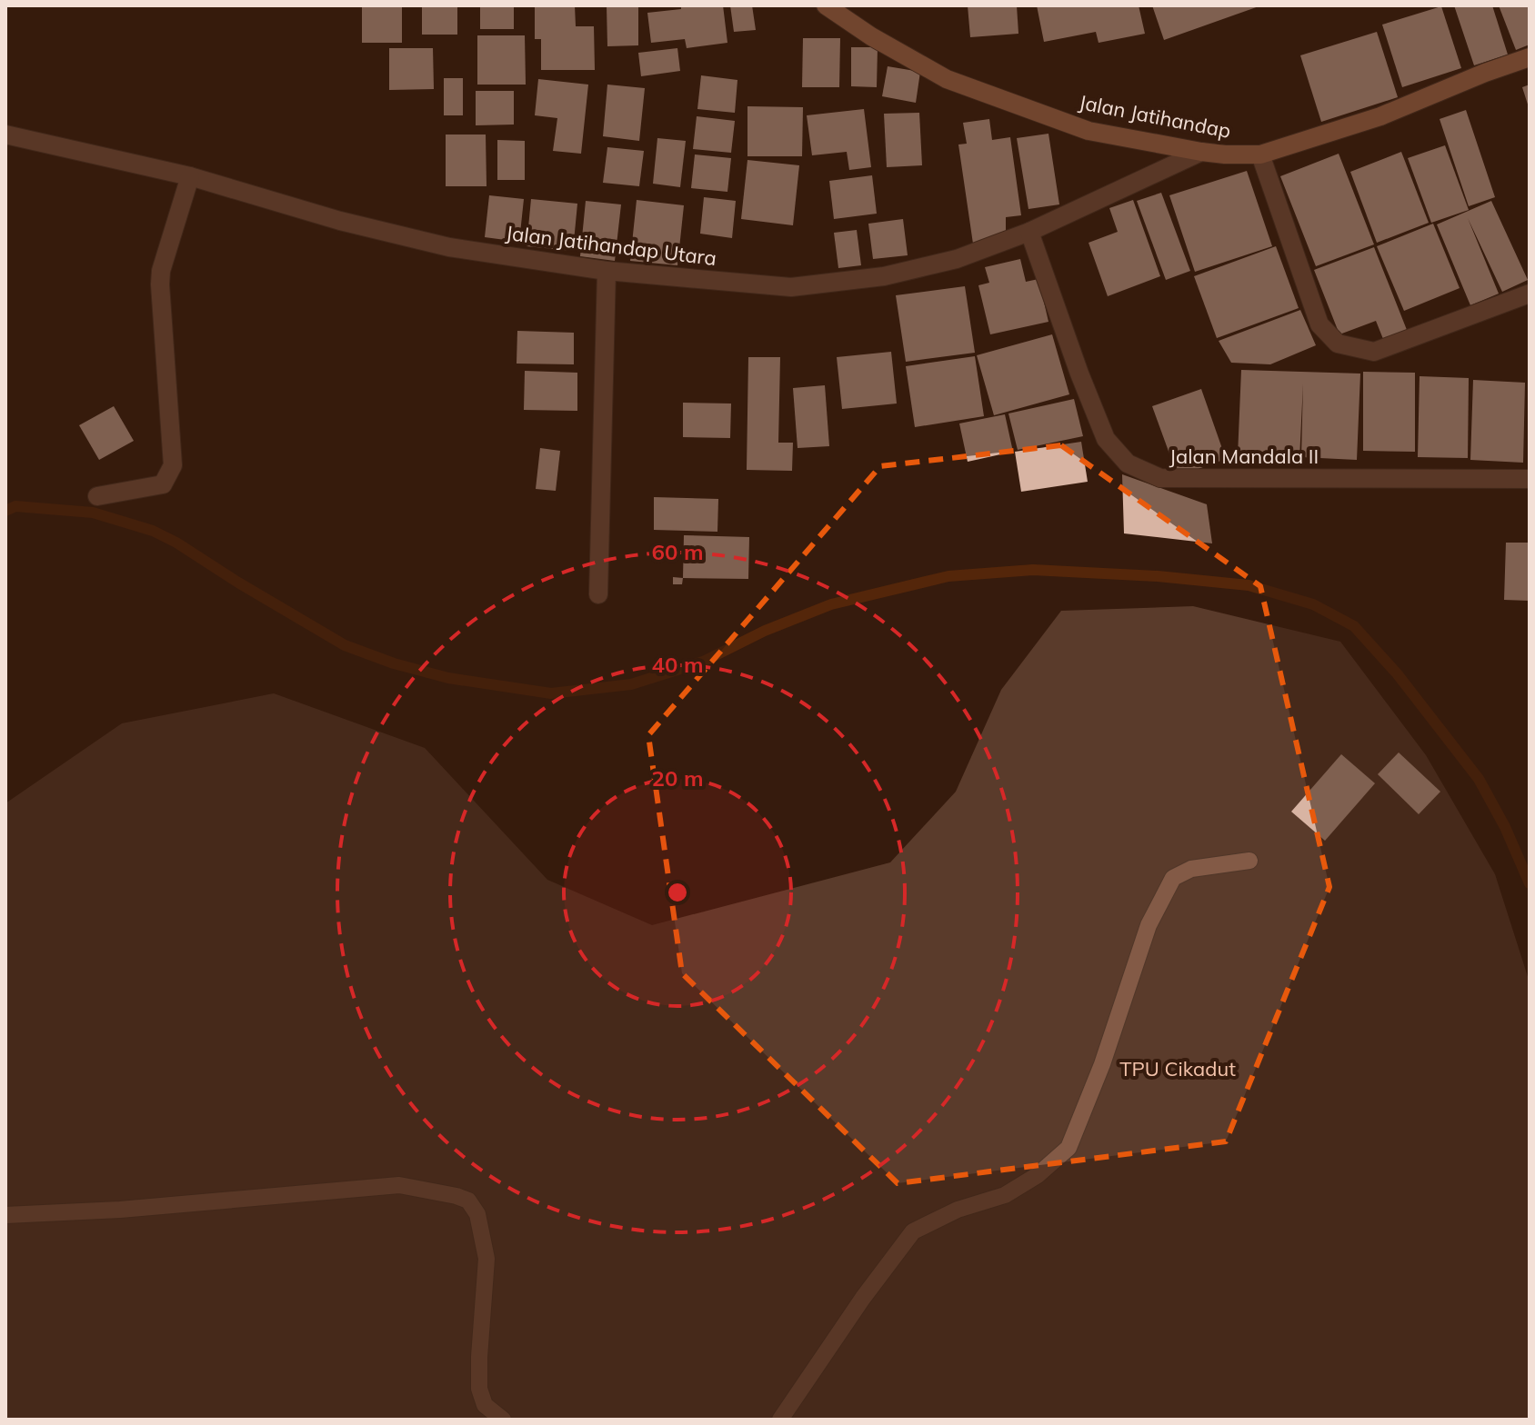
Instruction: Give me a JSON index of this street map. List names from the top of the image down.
{
  "streets": {
    "street": ["Jalan Jatihandap", "Jalan Jatihandap Utara", "Jalan Mandala II"]
  },
  "crossings": [
    ["Jalan Jatihandap", "Jalan Jatihandap Utara"],
    ["Jalan Jatihandap Utara", "Jalan Mandala II"]
  ],
  "parks": ["TPU Cikadut"],
  "rings": ["60 m", "40 m", "20 m"]
}
